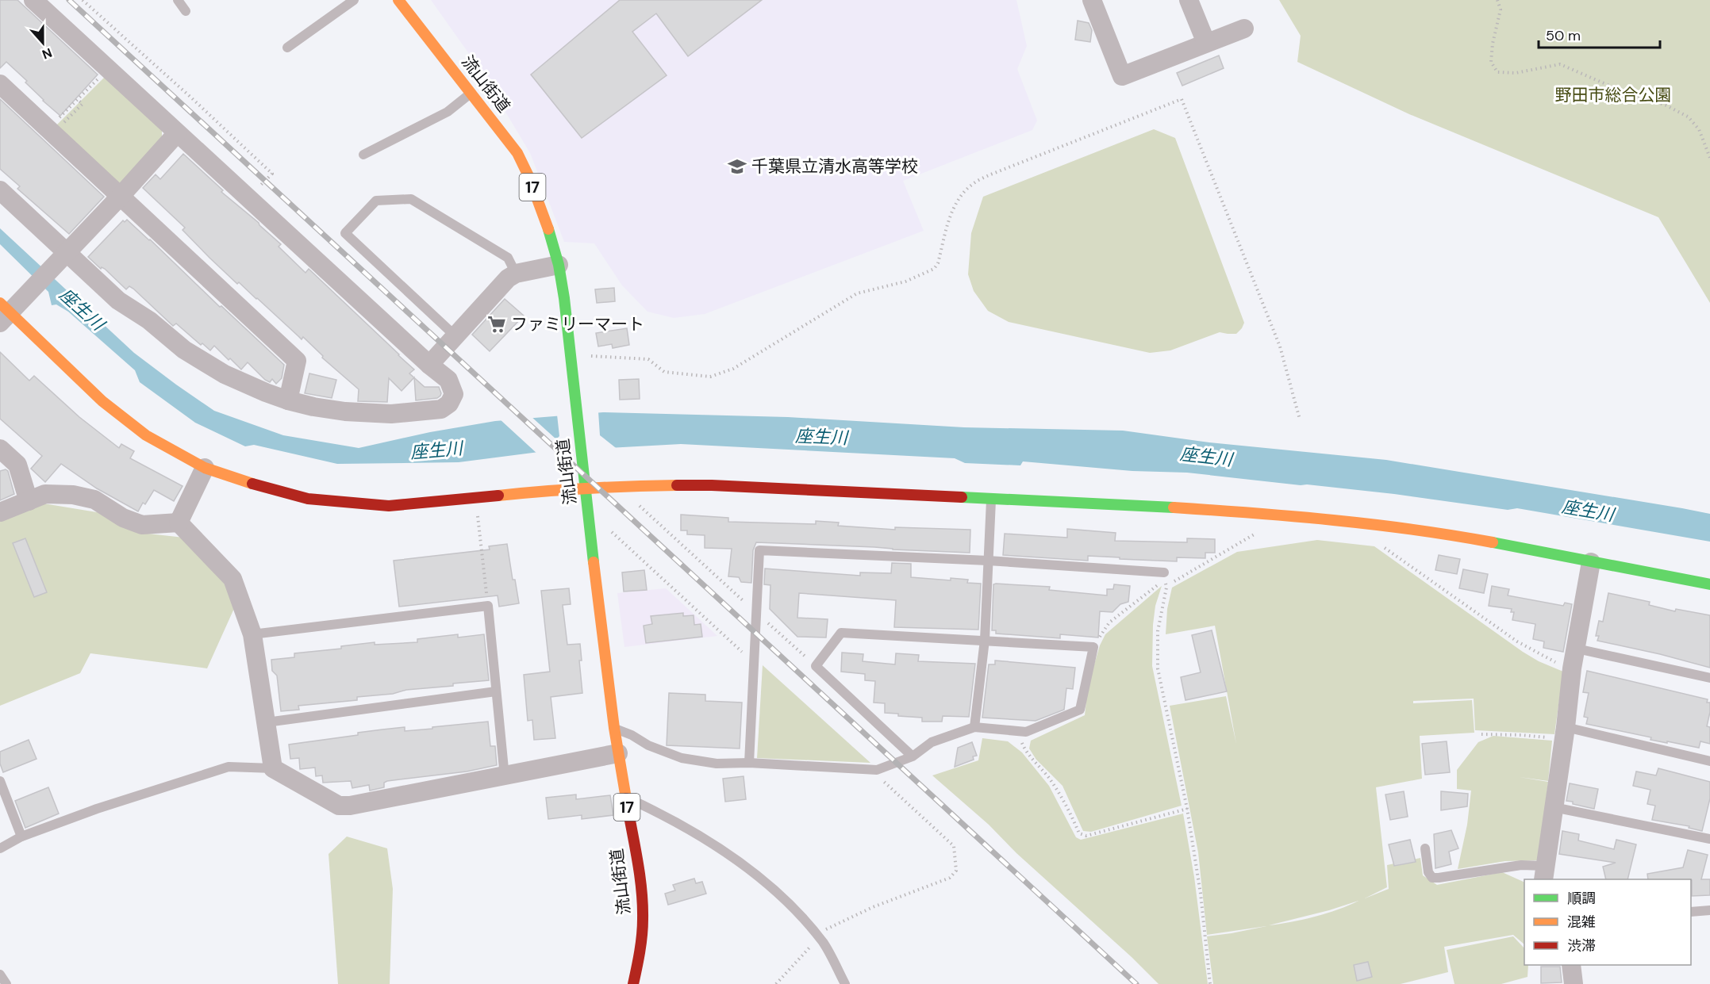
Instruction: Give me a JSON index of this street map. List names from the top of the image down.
{
  "streets": {
    "street": ["流山街道", "17"]
  },
  "water": ["座生川"],
  "parks": ["野田市総合公園"],
  "places": {
    "school or university": ["千葉県立清水高等学校"],
    "supermarket": ["ファミリーマート"]
  },
  "legend": ["順調", "混雑", "渋滞"],
  "scale_bar": "50 m",
  "north": "bottom"
}
